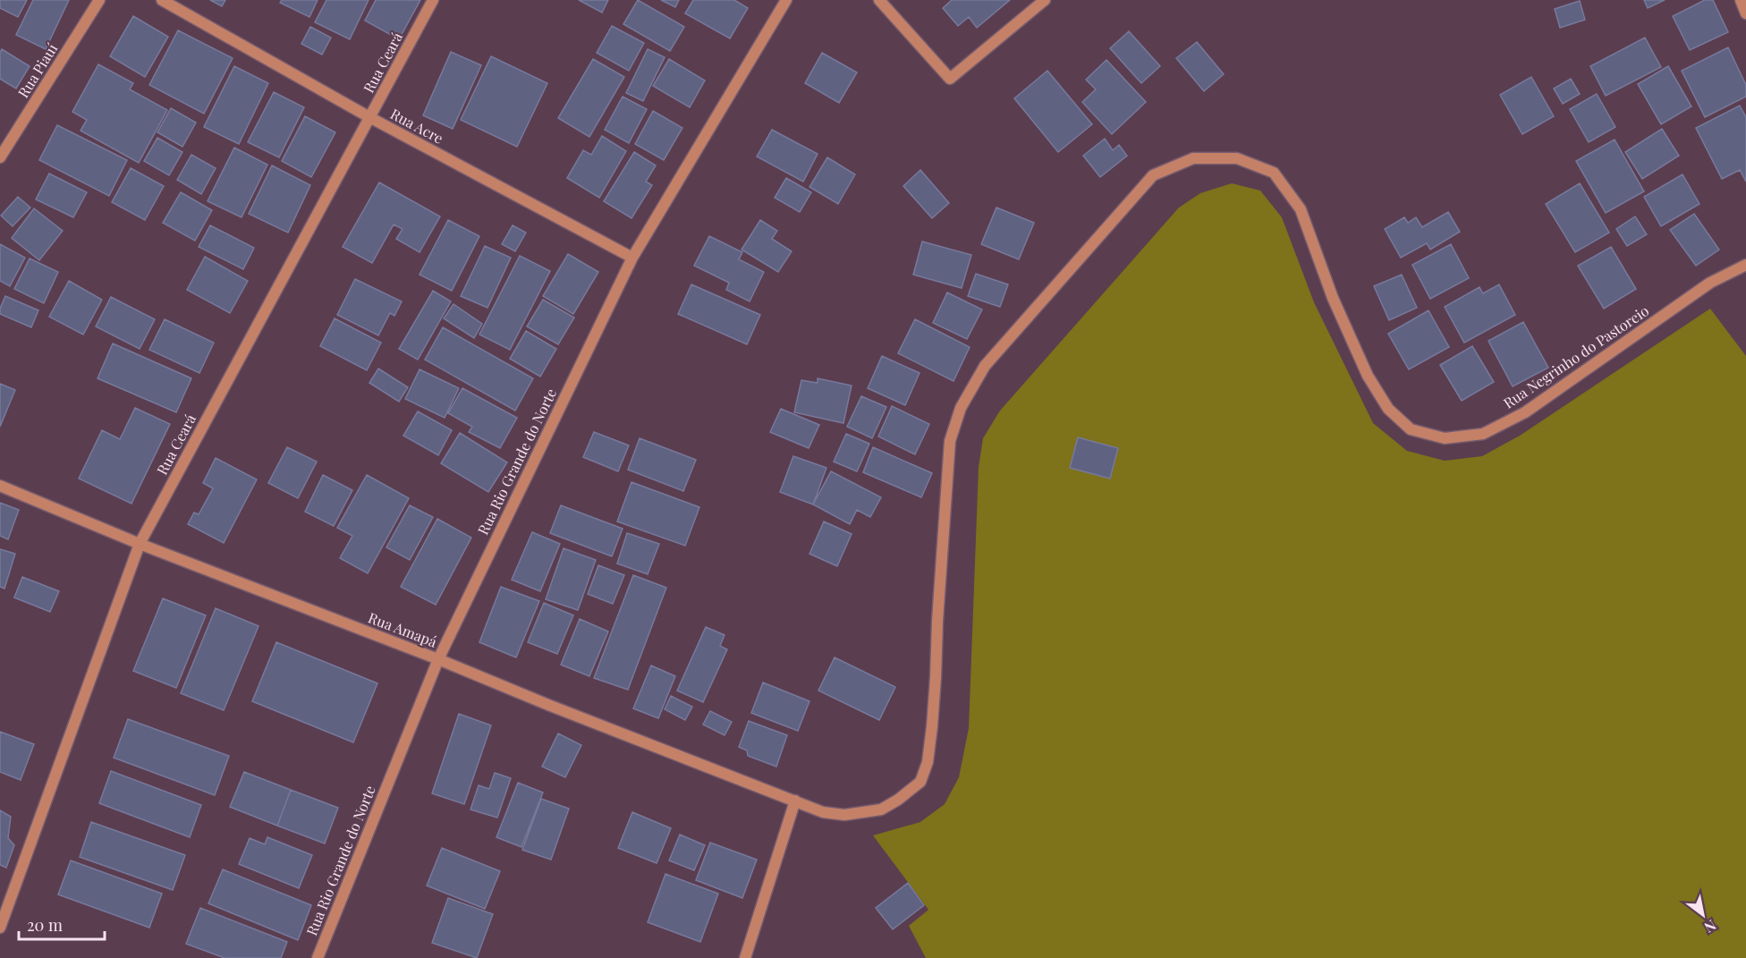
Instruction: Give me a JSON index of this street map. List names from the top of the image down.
{
  "streets": {
    "street": [
      "Rua Ceará",
      "Rua Piauí",
      "Rua Acre",
      "Rua Negrinho do Pastoreio",
      "Rua Rio Grande do Norte",
      "Rua Amapá"
    ]
  },
  "crossings": [
    ["Rua Ceará", "Rua Acre"],
    ["Rua Ceará", "Rua Amapá"],
    ["Rua Acre", "Rua Rio Grande do Norte"],
    ["Rua Negrinho do Pastoreio", "Rua Amapá"],
    ["Rua Rio Grande do Norte", "Rua Amapá"]
  ],
  "scale_bar": "20 m",
  "north": "bottom right"
}
